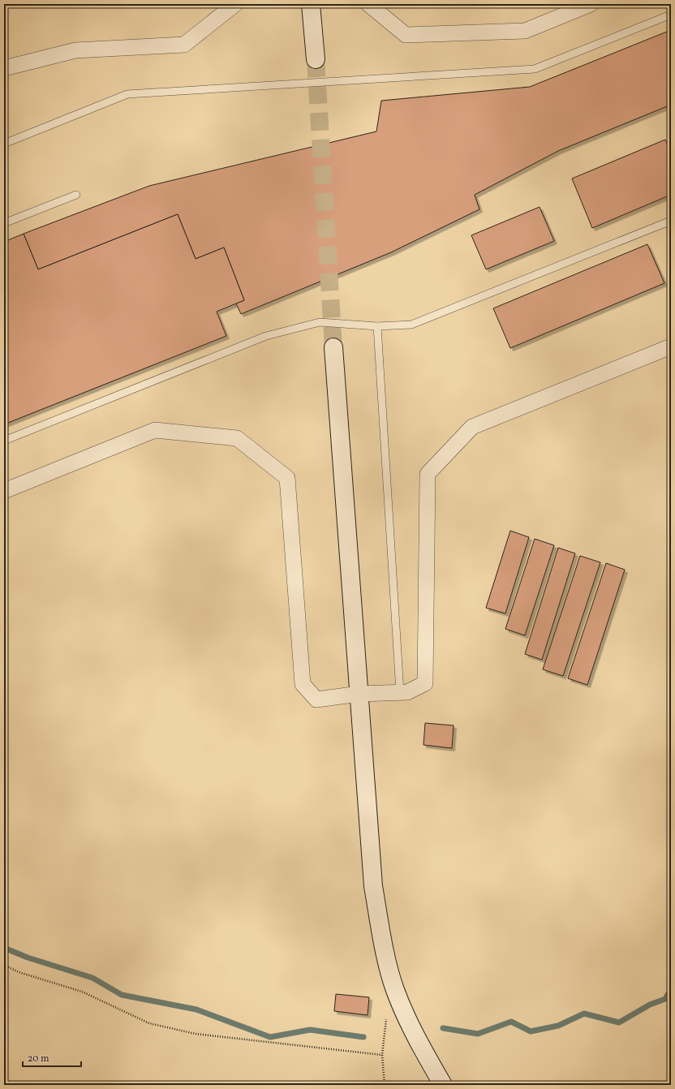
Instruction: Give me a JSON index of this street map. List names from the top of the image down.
{
  "scale_bar": "20 m"
}
